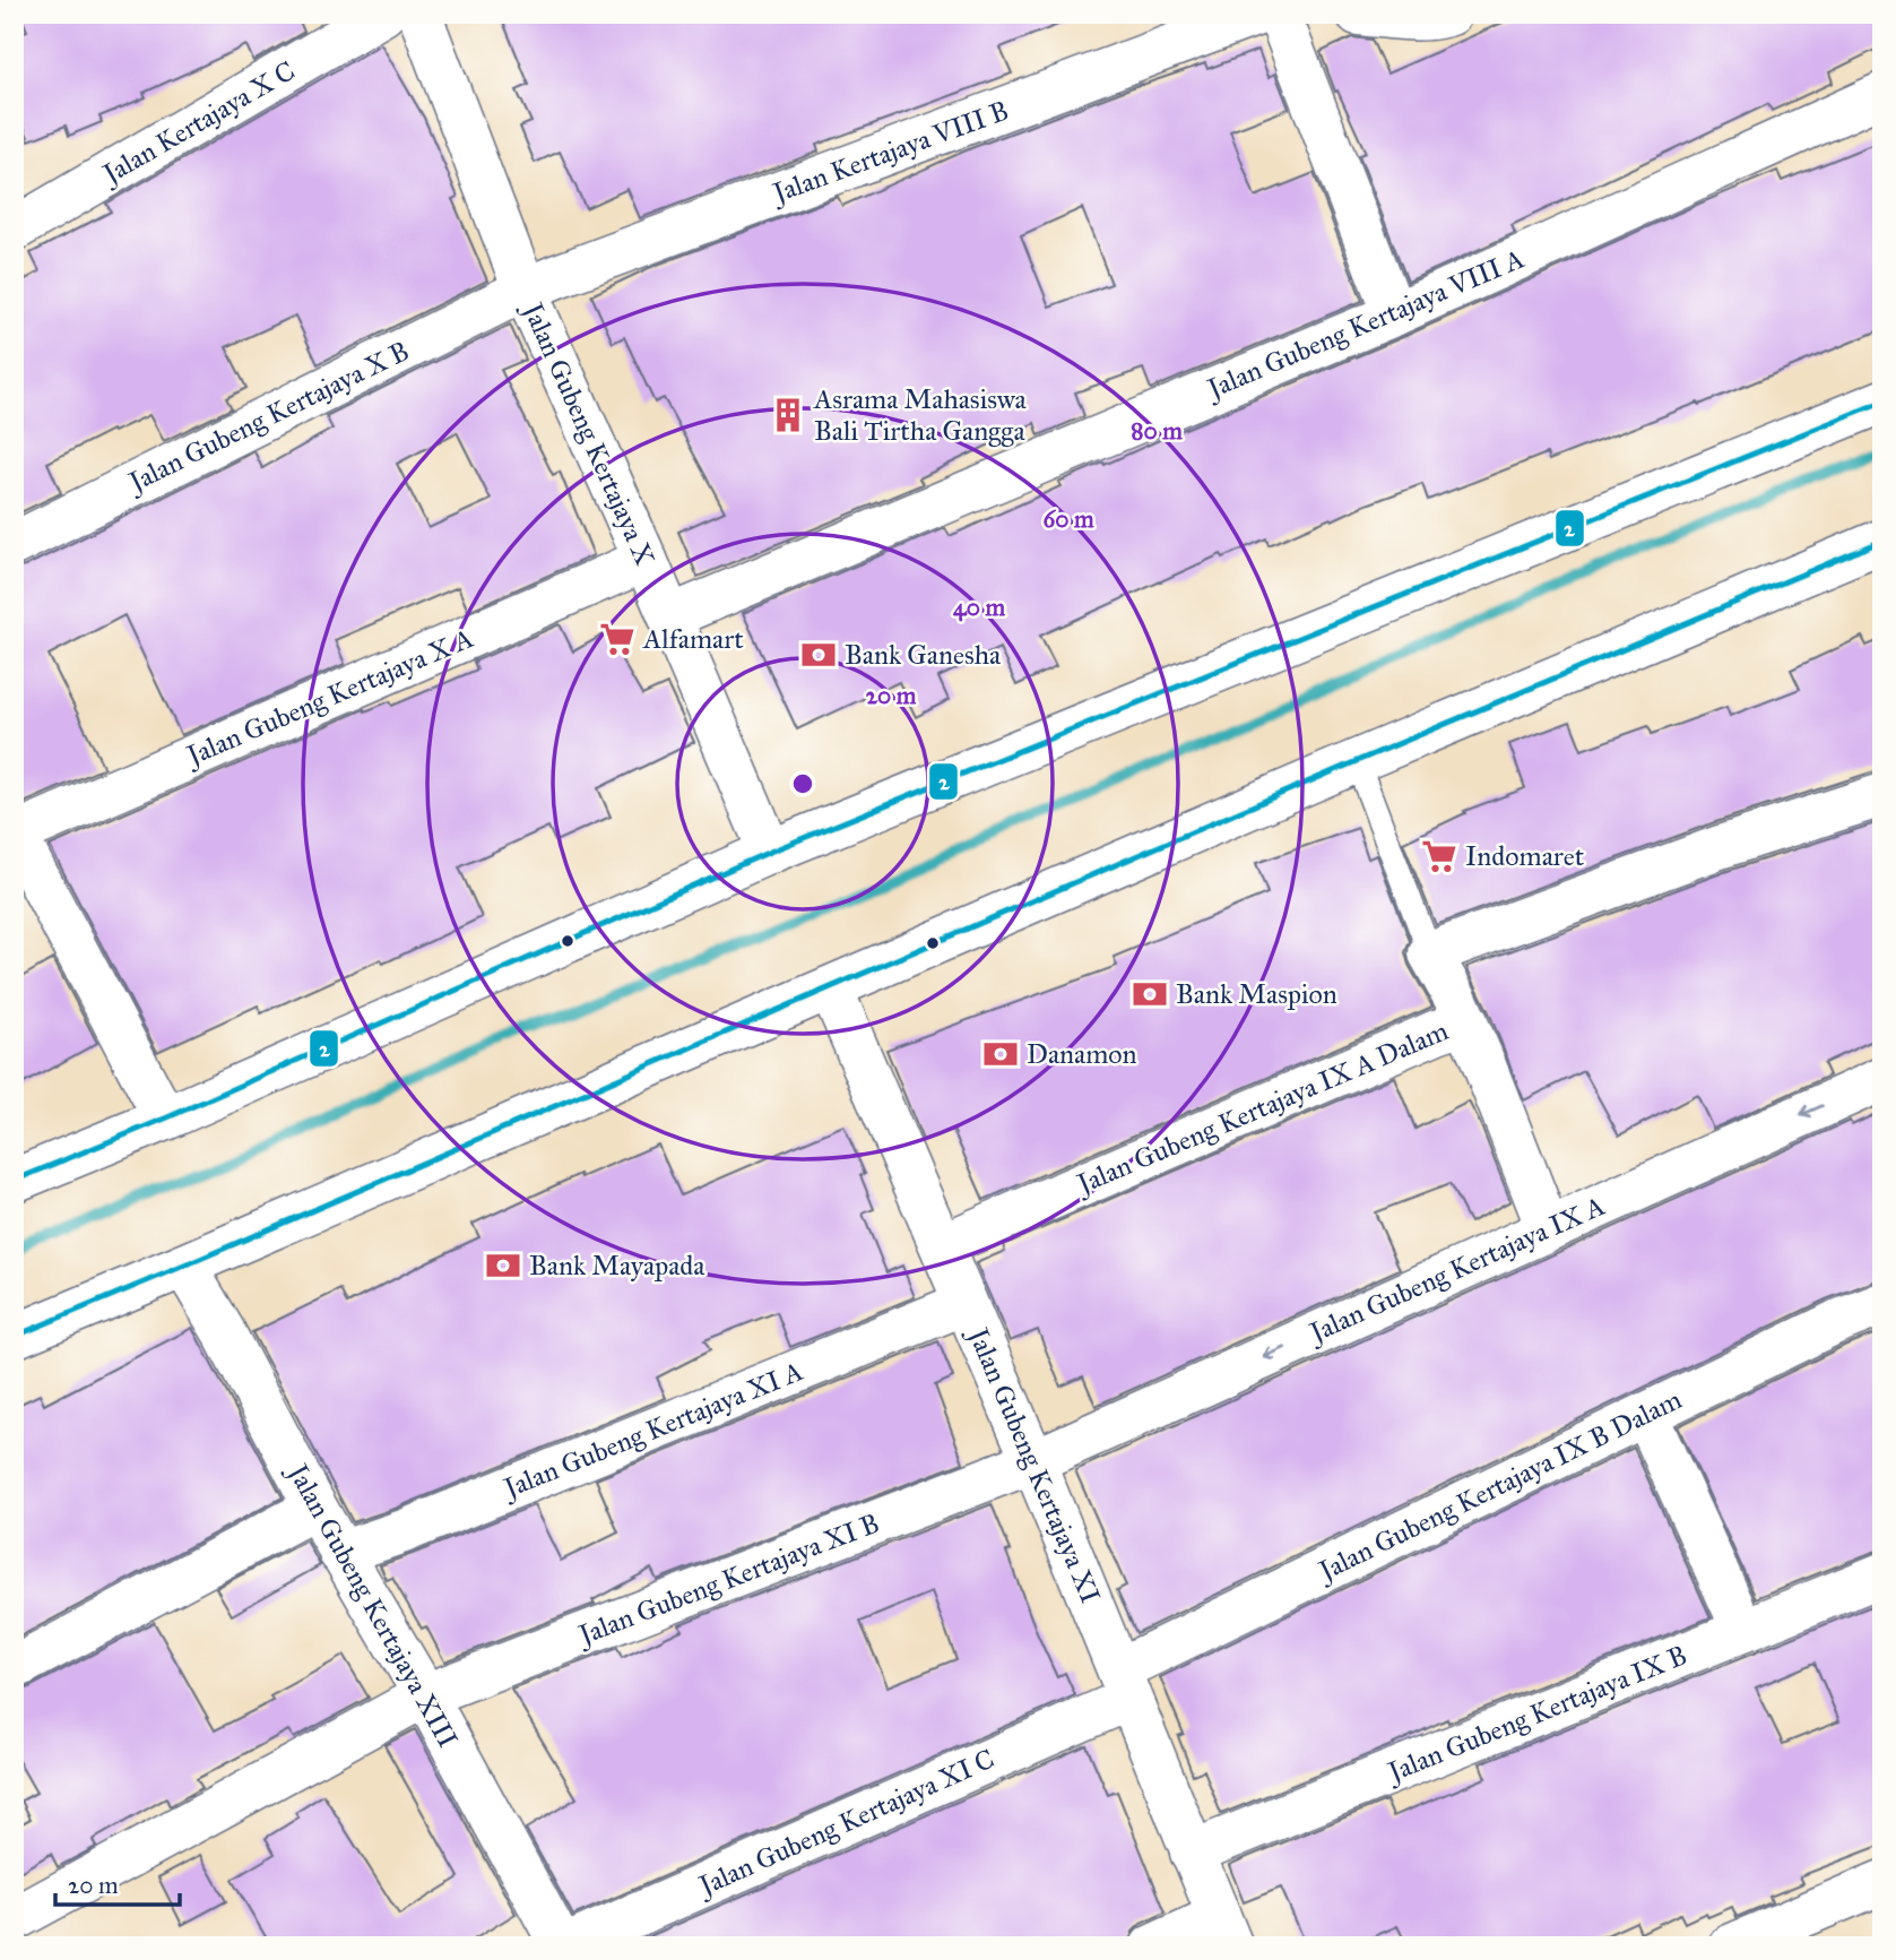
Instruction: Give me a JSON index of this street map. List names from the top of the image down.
{
  "streets": {
    "street": [
      "Jalan Kertajaya X C",
      "Jalan Kertajaya VIII B",
      "Jalan Gubeng Kertajaya VIII A",
      "Jalan Gubeng Kertajaya X B",
      "Jalan Gubeng Kertajaya X",
      "Jalan Gubeng Kertajaya X A",
      "Jalan Gubeng Kertajaya IX A Dalam",
      "Jalan Gubeng Kertajaya IX A",
      "Jalan Gubeng Kertajaya XI A",
      "Jalan Gubeng Kertajaya XI",
      "Jalan Gubeng Kertajaya IX B Dalam",
      "Jalan Gubeng Kertajaya XI B",
      "Jalan Gubeng Kertajaya XIII",
      "Jalan Gubeng Kertajaya IX B",
      "Jalan Gubeng Kertajaya XI C"
    ]
  },
  "crossings": [
    ["Jalan Kertajaya VIII B", "Jalan Gubeng Kertajaya X B"],
    ["Jalan Kertajaya VIII B", "Jalan Gubeng Kertajaya X"],
    ["Jalan Gubeng Kertajaya VIII A", "Jalan Gubeng Kertajaya X"],
    ["Jalan Gubeng Kertajaya X B", "Jalan Gubeng Kertajaya X"],
    ["Jalan Gubeng Kertajaya X", "Jalan Gubeng Kertajaya X A"],
    ["Jalan Gubeng Kertajaya IX A Dalam", "Jalan Gubeng Kertajaya XI"],
    ["Jalan Gubeng Kertajaya IX A", "Jalan Gubeng Kertajaya XI"],
    ["Jalan Gubeng Kertajaya IX A", "Jalan Gubeng Kertajaya XI B"],
    ["Jalan Gubeng Kertajaya XI A", "Jalan Gubeng Kertajaya XI"],
    ["Jalan Gubeng Kertajaya XI A", "Jalan Gubeng Kertajaya XIII"],
    ["Jalan Gubeng Kertajaya XI", "Jalan Gubeng Kertajaya IX B Dalam"],
    ["Jalan Gubeng Kertajaya XI", "Jalan Gubeng Kertajaya XI B"],
    ["Jalan Gubeng Kertajaya XI", "Jalan Gubeng Kertajaya IX B"],
    ["Jalan Gubeng Kertajaya XI", "Jalan Gubeng Kertajaya XI C"],
    ["Jalan Gubeng Kertajaya IX B Dalam", "Jalan Gubeng Kertajaya XI C"],
    ["Jalan Gubeng Kertajaya XI B", "Jalan Gubeng Kertajaya XIII"],
    ["Jalan Gubeng Kertajaya XIII", "Jalan Gubeng Kertajaya XI C"]
  ],
  "places": {
    "building": ["Asrama Mahasiswa Bali Tirtha Gangga"],
    "supermarket": ["Alfamart", "Indomaret"],
    "bank": [
      "Bank Ganesha",
      "Bank Maspion",
      "Danamon",
      "Bank Mayapada"
    ]
  },
  "lines": ["transit line 2"],
  "scale_bar": "20 m",
  "rings": [
    "80 m",
    "60 m",
    "40 m",
    "20 m"
  ]
}
